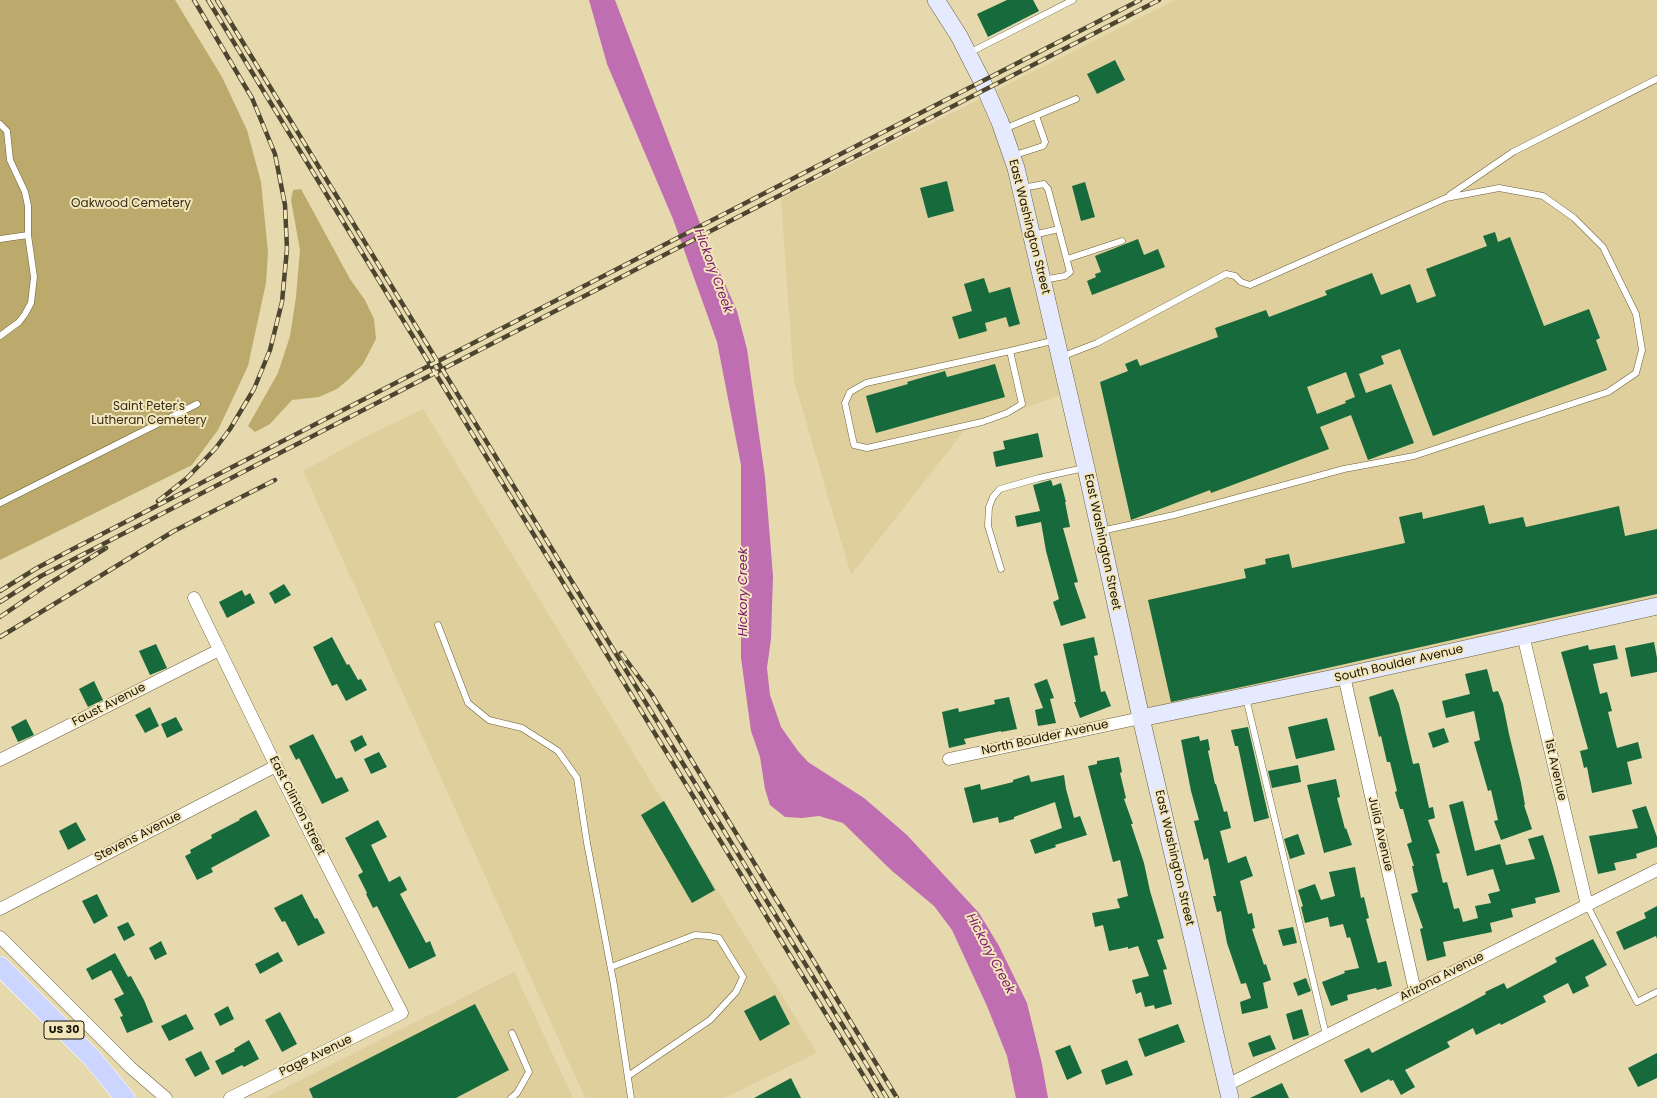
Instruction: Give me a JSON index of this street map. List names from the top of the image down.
{
  "streets": {
    "main road": ["US 30"],
    "street": [
      "East Washington Street",
      "South Boulder Avenue",
      "Faust Avenue",
      "North Boulder Avenue",
      "1st Avenue",
      "East Clinton Street",
      "Julia Avenue",
      "Stevens Avenue",
      "Arizona Avenue",
      "Page Avenue"
    ]
  },
  "crossings": [
    ["East Washington Street", "South Boulder Avenue"],
    ["East Washington Street", "North Boulder Avenue"],
    ["East Washington Street", "Arizona Avenue"],
    ["South Boulder Avenue", "North Boulder Avenue"],
    ["South Boulder Avenue", "1st Avenue"],
    ["South Boulder Avenue", "Julia Avenue"],
    ["Faust Avenue", "East Clinton Street"],
    ["1st Avenue", "Arizona Avenue"],
    ["East Clinton Street", "Stevens Avenue"],
    ["East Clinton Street", "Page Avenue"],
    ["Julia Avenue", "Arizona Avenue"]
  ],
  "water": ["Hickory Creek"],
  "parks": ["Oakwood Cemetery", "Saint Peter's Lutheran Cemetery"]
}
